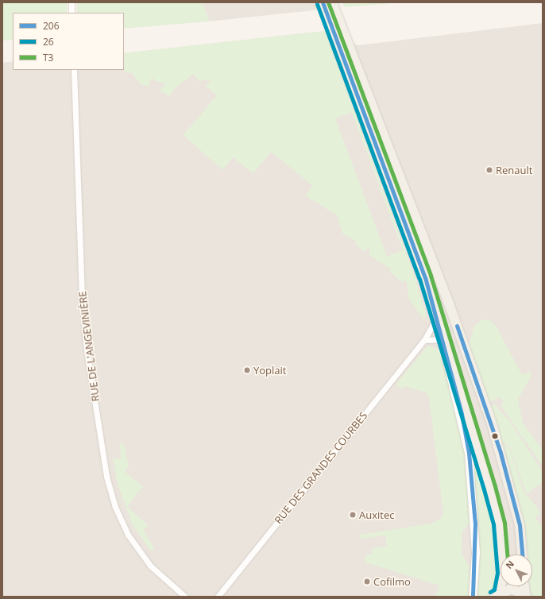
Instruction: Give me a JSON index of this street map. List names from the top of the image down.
{
  "streets": {
    "street": ["RUE DE L'ANGEVINIÈRE", "RUE DES GRANDES COURBES"]
  },
  "places": [
    "Renault",
    "Yoplait",
    "Auxitec",
    "Cofilmo"
  ],
  "lines": ["transit line 206", "transit line T3", "transit line 26"],
  "legend": ["206", "26", "T3"],
  "north": "top left"
}
